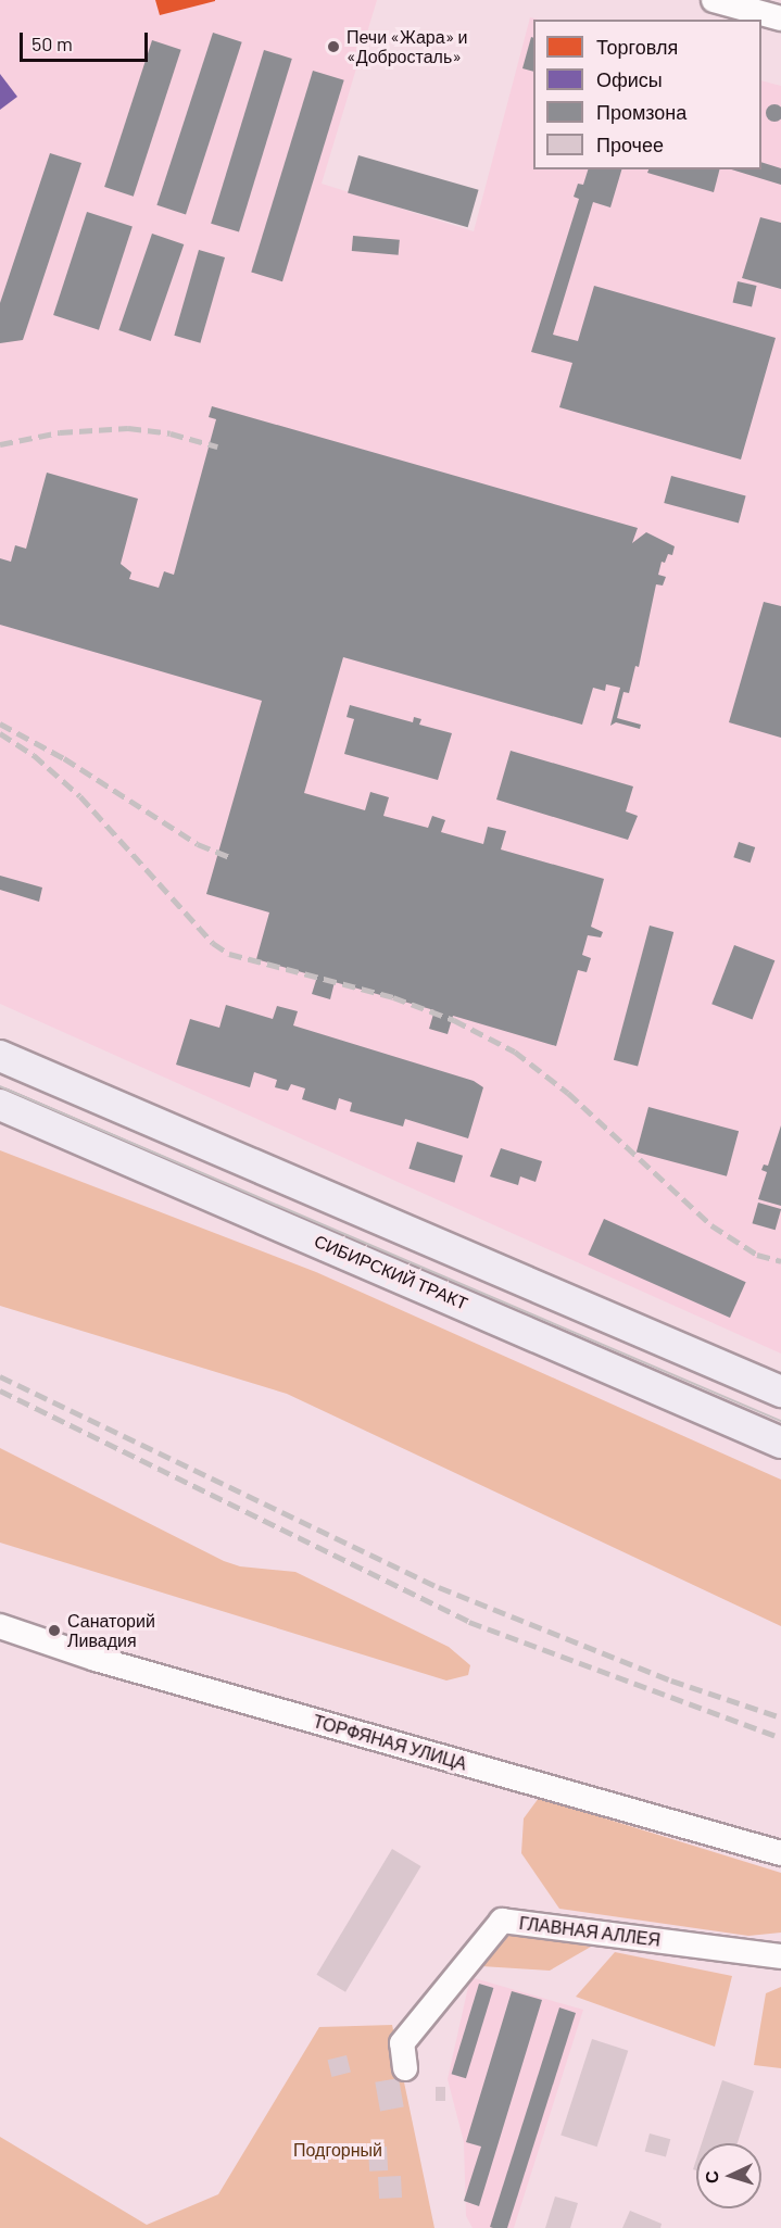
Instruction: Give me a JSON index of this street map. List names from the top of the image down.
{
  "streets": {
    "main road": ["СИБИРСКИЙ ТРАКТ"],
    "street": ["ТОРФЯНАЯ УЛИЦА", "ГЛАВНАЯ АЛЛЕЯ"]
  },
  "parks": ["Подгорный"],
  "places": ["Печи «Жара» и «Добросталь»", "Санаторий Ливадия"],
  "legend": [
    "Торговля",
    "Офисы",
    "Промзона",
    "Прочее"
  ],
  "scale_bar": "50 m",
  "north": "left"
}
